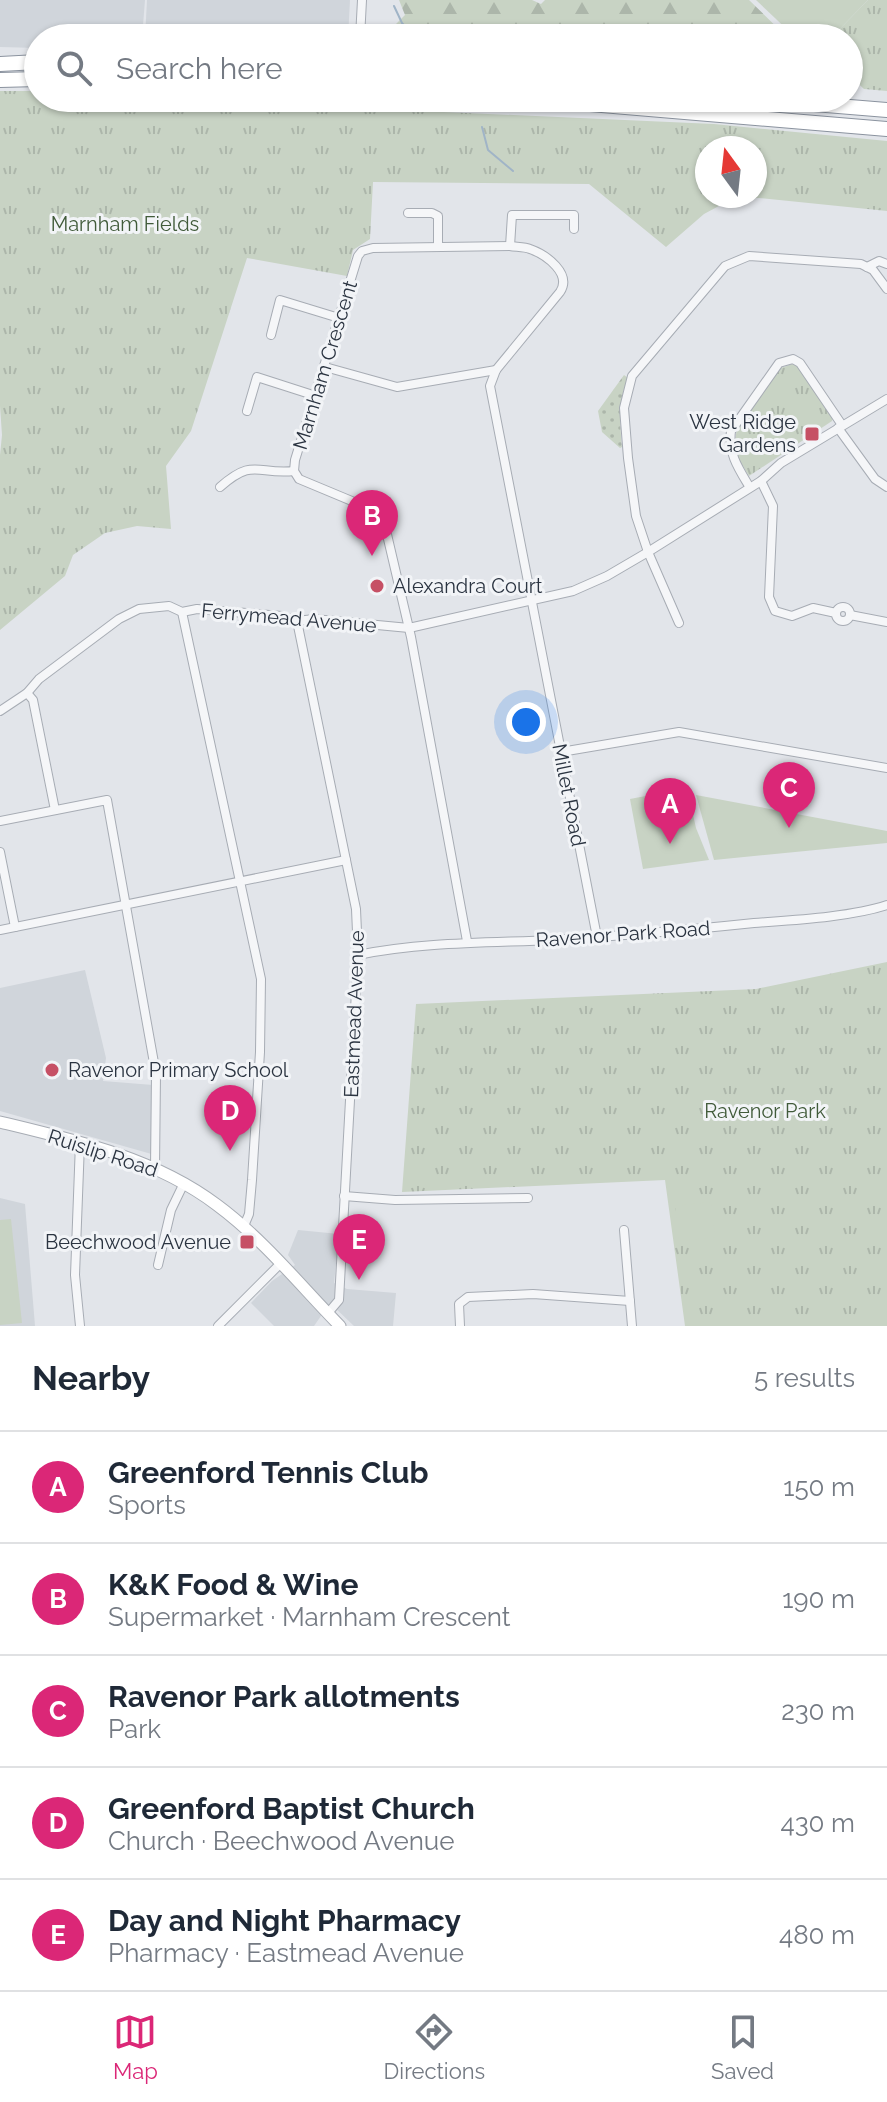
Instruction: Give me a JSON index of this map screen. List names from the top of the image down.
{
  "streets": {
    "main road": ["Ruislip Road"],
    "street": [
      "Marnham Crescent",
      "Ferrymead Avenue",
      "Millet Road",
      "Ravenor Park Road",
      "Eastmead Avenue"
    ]
  },
  "crossings": [
    ["Marnham Crescent", "Ferrymead Avenue"],
    ["Marnham Crescent", "Millet Road"],
    ["Marnham Crescent", "Ravenor Park Road"],
    ["Ferrymead Avenue", "Millet Road"],
    ["Ferrymead Avenue", "Eastmead Avenue"],
    ["Millet Road", "Ravenor Park Road"],
    ["Ravenor Park Road", "Eastmead Avenue"],
    ["Eastmead Avenue", "Ruislip Road"]
  ],
  "parks": ["Marnham Fields", "Ravenor Park"],
  "places": {
    "transit": ["West Ridge Gardens", "Beechwood Avenue"],
    "other": ["Alexandra Court", "Ravenor Primary School"]
  },
  "north": "top",
  "page": {
    "search": "Search here",
    "pins": [
      "B",
      "C",
      "A",
      "D",
      "E"
    ],
    "heading": ["Nearby", "5 results"],
    "list": [
      {
        "mark": "A",
        "name": "Greenford Tennis Club",
        "note": "Sports",
        "value": "150 m"
      },
      {
        "mark": "B",
        "name": "K&K Food & Wine",
        "note": "Supermarket · Marnham Crescent",
        "value": "190 m"
      },
      {
        "mark": "C",
        "name": "Ravenor Park allotments",
        "note": "Park",
        "value": "230 m"
      },
      {
        "mark": "D",
        "name": "Greenford Baptist Church",
        "note": "Church · Beechwood Avenue",
        "value": "430 m"
      },
      {
        "mark": "E",
        "name": "Day and Night Pharmacy",
        "note": "Pharmacy · Eastmead Avenue",
        "value": "480 m"
      }
    ],
    "nav": ["Map", "Directions", "Saved"]
  }
}
